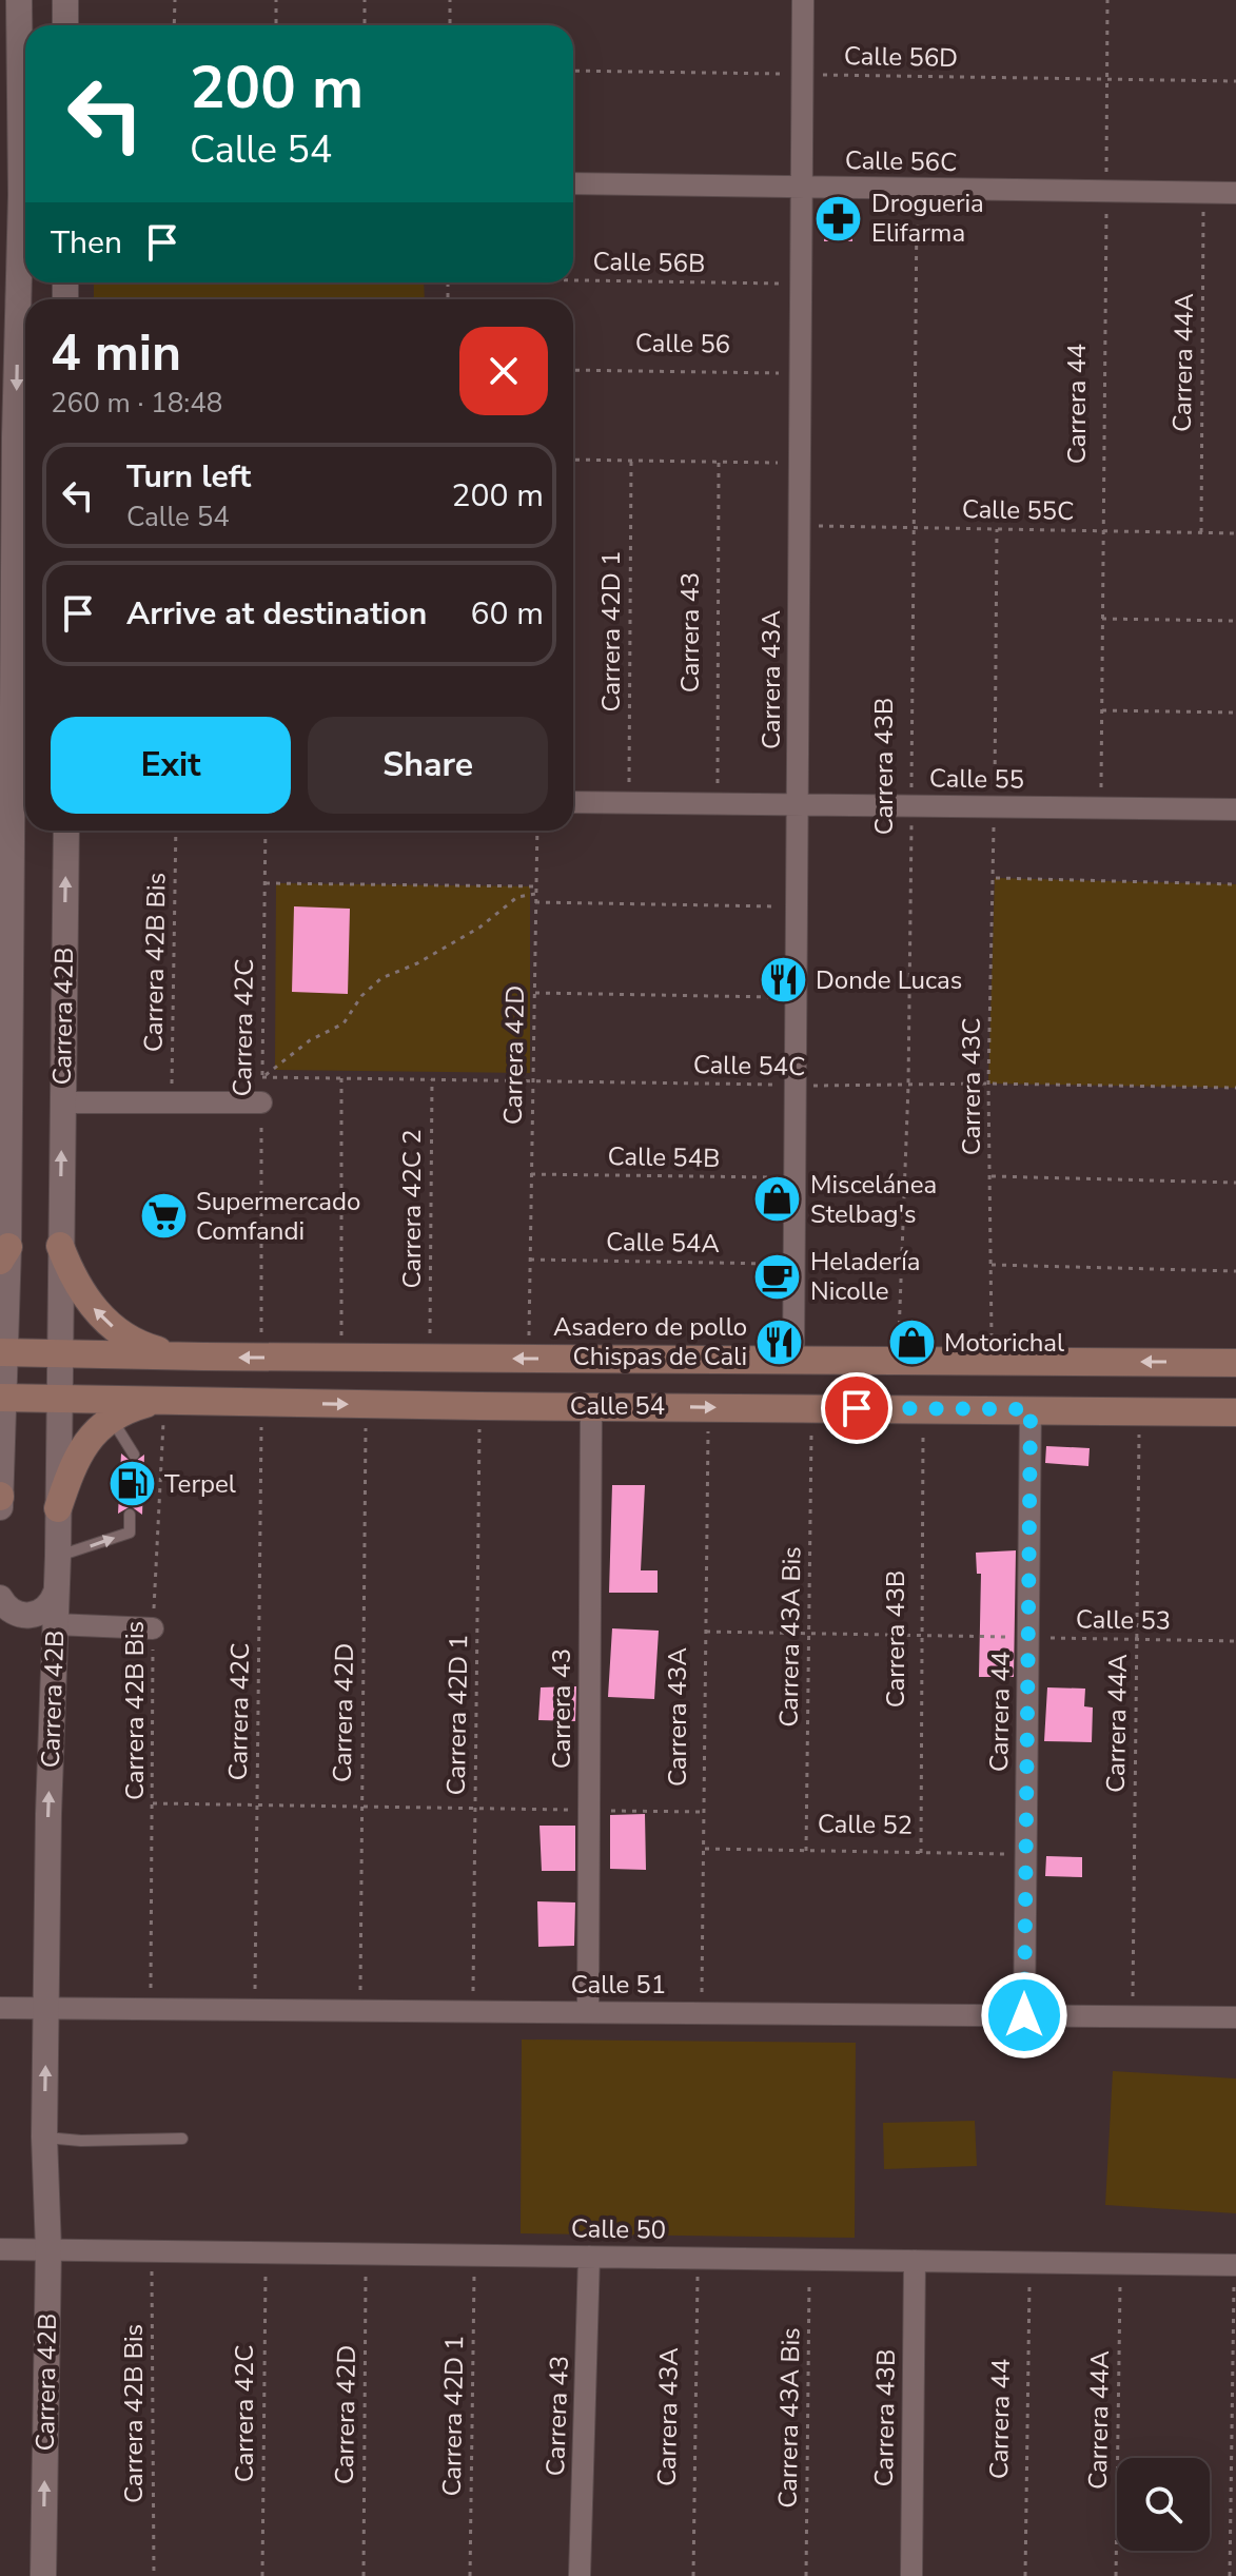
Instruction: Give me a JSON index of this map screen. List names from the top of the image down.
{
  "streets": {
    "main road": ["Calle 54"],
    "street": [
      "Calle 56C",
      "Carrera 44",
      "Carrera 43",
      "Carrera 43A",
      "Carrera 43B",
      "Calle 55",
      "Carrera 42B",
      "Calle 51",
      "Calle 50"
    ],
    "path": [
      "Calle 56D",
      "Calle 56B",
      "Calle 56",
      "Carrera 44A",
      "Calle 55C",
      "Carrera 42D 1",
      "Carrera 42B Bis",
      "Carrera 42C",
      "Carrera 42D",
      "Calle 54C",
      "Carrera 43C",
      "Calle 54B",
      "Carrera 42C 2",
      "Calle 54A",
      "Calle 53",
      "Carrera 43A Bis",
      "Calle 52"
    ]
  },
  "crossings": [
    ["Calle 56D", "Carrera 44"],
    ["Calle 56D", "Carrera 43A"],
    ["Calle 56C", "Carrera 44A"],
    ["Calle 56C", "Carrera 44"],
    ["Calle 56C", "Carrera 43A"],
    ["Calle 56C", "Carrera 43B"],
    ["Calle 56B", "Carrera 43A"],
    ["Calle 56", "Carrera 43A"],
    ["Carrera 44A", "Calle 55C"],
    ["Carrera 44A", "Calle 53"],
    ["Carrera 44A", "Calle 51"],
    ["Carrera 44A", "Calle 50"],
    ["Carrera 44", "Calle 55C"],
    ["Carrera 44", "Calle 55"],
    ["Carrera 44", "Calle 54"],
    ["Carrera 44", "Calle 53"],
    ["Carrera 44", "Calle 52"],
    ["Carrera 44", "Calle 51"],
    ["Carrera 44", "Calle 50"],
    ["Calle 55C", "Carrera 43A"],
    ["Calle 55C", "Carrera 43B"],
    ["Calle 55C", "Carrera 43C"],
    ["Carrera 42D 1", "Calle 55"],
    ["Carrera 42D 1", "Calle 51"],
    ["Carrera 42D 1", "Calle 50"],
    ["Carrera 43", "Calle 55"],
    ["Carrera 43", "Calle 54"],
    ["Carrera 43", "Calle 51"],
    ["Carrera 43", "Calle 50"],
    ["Carrera 43A", "Calle 55"],
    ["Carrera 43A", "Calle 54C"],
    ["Carrera 43A", "Calle 54B"],
    ["Carrera 43A", "Calle 54A"],
    ["Carrera 43A", "Calle 54"],
    ["Carrera 43A", "Calle 53"],
    ["Carrera 43A", "Calle 52"],
    ["Carrera 43A", "Calle 51"],
    ["Carrera 43A", "Calle 50"],
    ["Carrera 43B", "Calle 55"],
    ["Carrera 43B", "Calle 54C"],
    ["Carrera 43B", "Calle 53"],
    ["Carrera 43B", "Calle 52"],
    ["Carrera 43B", "Calle 50"],
    ["Calle 55", "Carrera 43C"],
    ["Carrera 42B Bis", "Calle 54"],
    ["Carrera 42B Bis", "Calle 51"],
    ["Carrera 42B Bis", "Calle 50"],
    ["Carrera 42B", "Calle 54"],
    ["Carrera 42B", "Calle 51"],
    ["Carrera 42B", "Calle 50"],
    ["Carrera 42C", "Calle 54C"],
    ["Carrera 42C", "Calle 51"],
    ["Carrera 42C", "Calle 50"],
    ["Carrera 42D", "Calle 54C"],
    ["Carrera 42D", "Calle 54B"],
    ["Carrera 42D", "Calle 54A"],
    ["Carrera 42D", "Calle 51"],
    ["Carrera 42D", "Calle 50"],
    ["Calle 54C", "Carrera 43C"],
    ["Calle 54C", "Carrera 42C 2"],
    ["Calle 53", "Carrera 43A Bis"],
    ["Carrera 43A Bis", "Calle 52"],
    ["Carrera 43A Bis", "Calle 50"]
  ],
  "places": {
    "pharmacy": ["Drogueria Elifarma"],
    "restaurant": ["Donde Lucas", "Asadero de pollo Chispas de Cali"],
    "shop": ["Miscelánea Stelbag's", "Motorichal"],
    "supermarket": ["Supermercado Comfandi"],
    "cafe": ["Heladería Nicolle"],
    "fuel station": ["Terpel"]
  },
  "page": {
    "turn": ["200 m", "Calle 54"],
    "then": "Then",
    "heading": ["4 min", "260 m · 18:48"],
    "list": [
      {
        "name": "Turn left",
        "note": "Calle 54",
        "value": "200 m"
      },
      {
        "name": "Arrive at destination",
        "value": "60 m"
      }
    ],
    "buttons": ["Exit", "Share"]
  }
}
